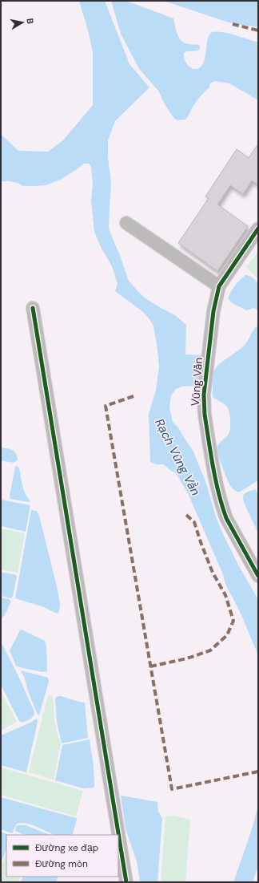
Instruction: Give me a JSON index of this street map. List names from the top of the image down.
{
  "streets": {
    "street": ["Vũng Vằn"]
  },
  "water": ["Rạch Vũng Vằn"],
  "legend": ["Đường xe đạp", "Đường mòn"],
  "north": "right"
}
